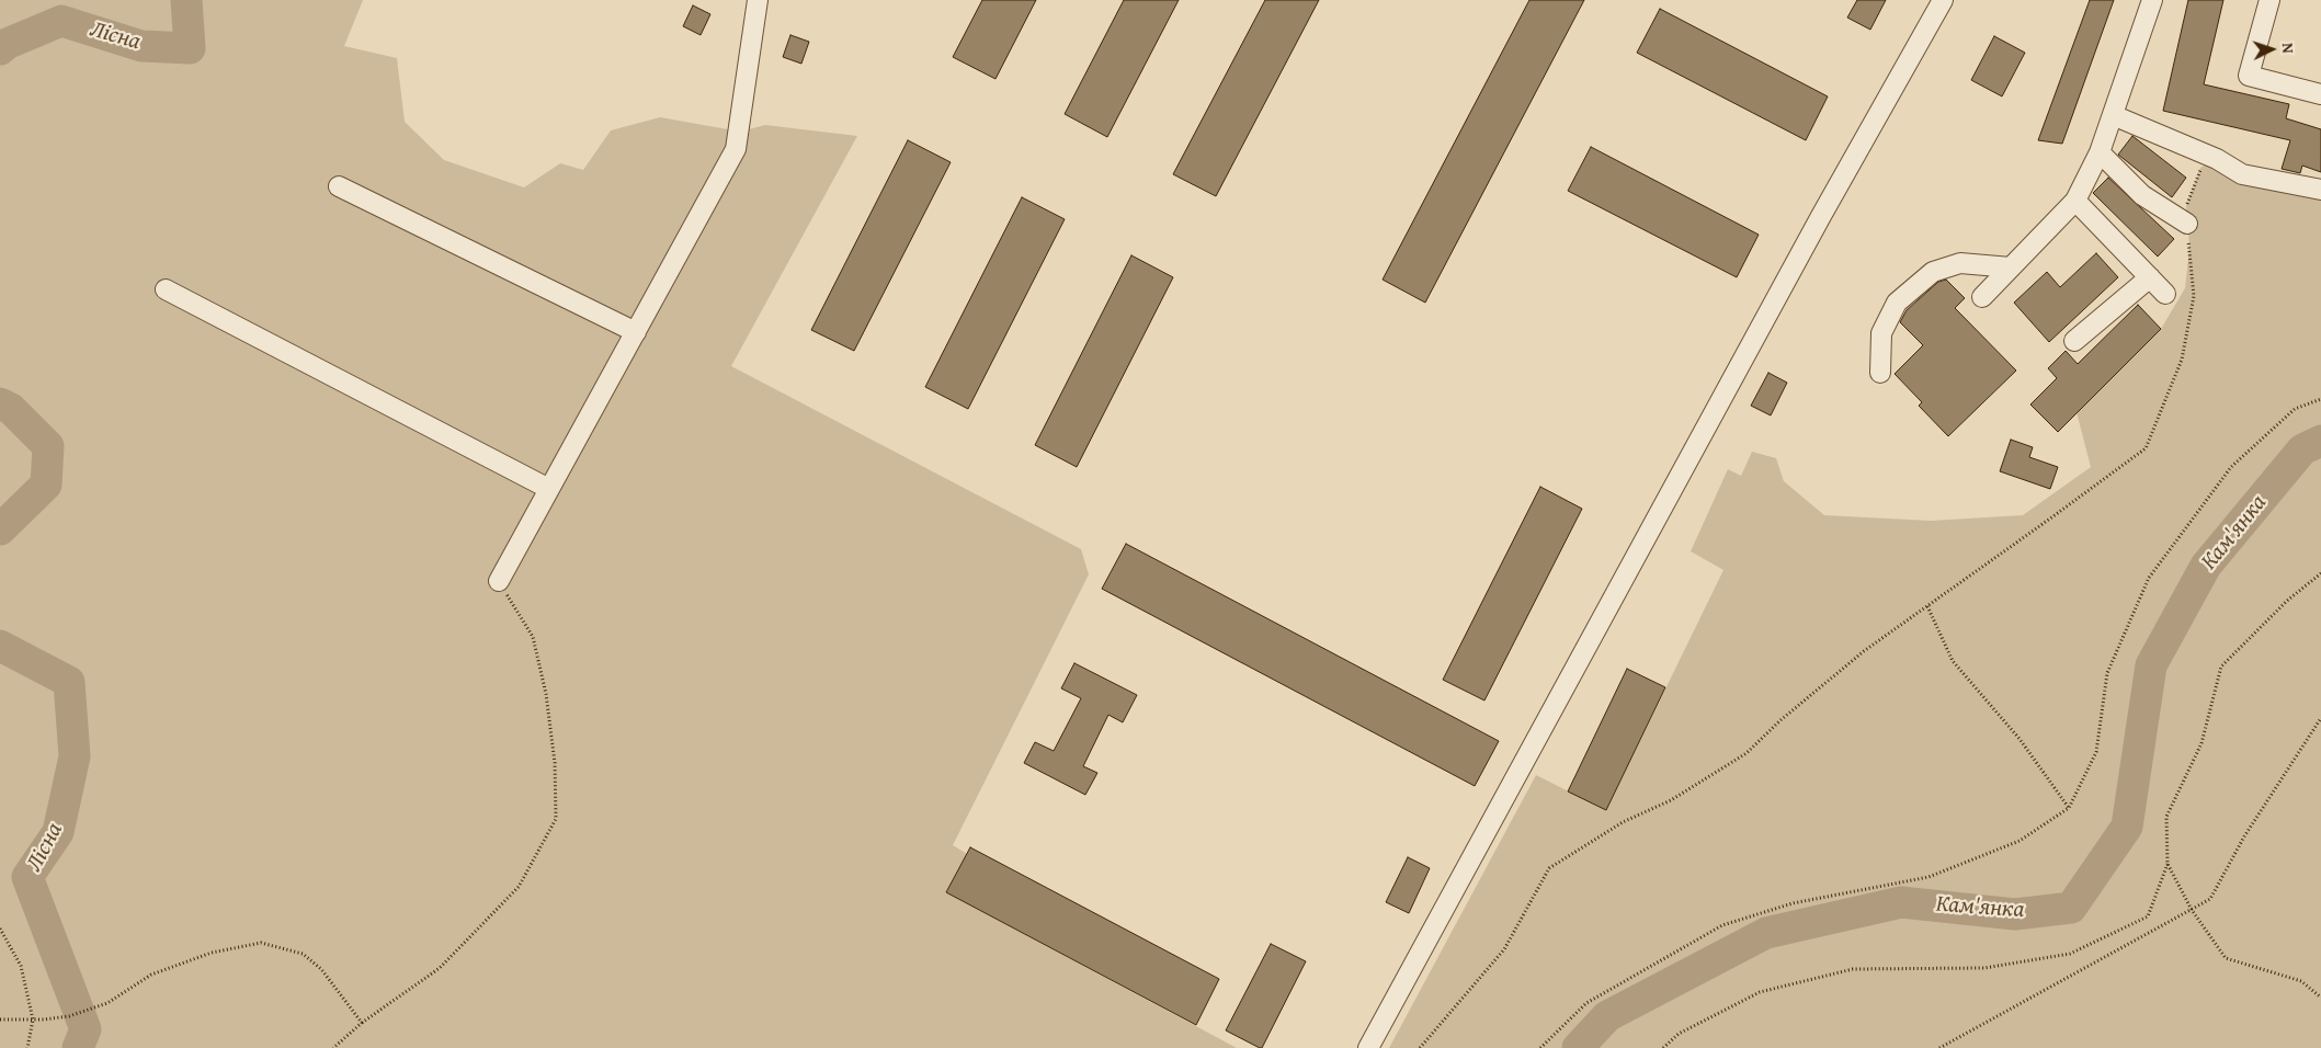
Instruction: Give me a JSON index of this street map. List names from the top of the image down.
{
  "water": ["Лісна", "Кам'янка"],
  "north": "right"
}
